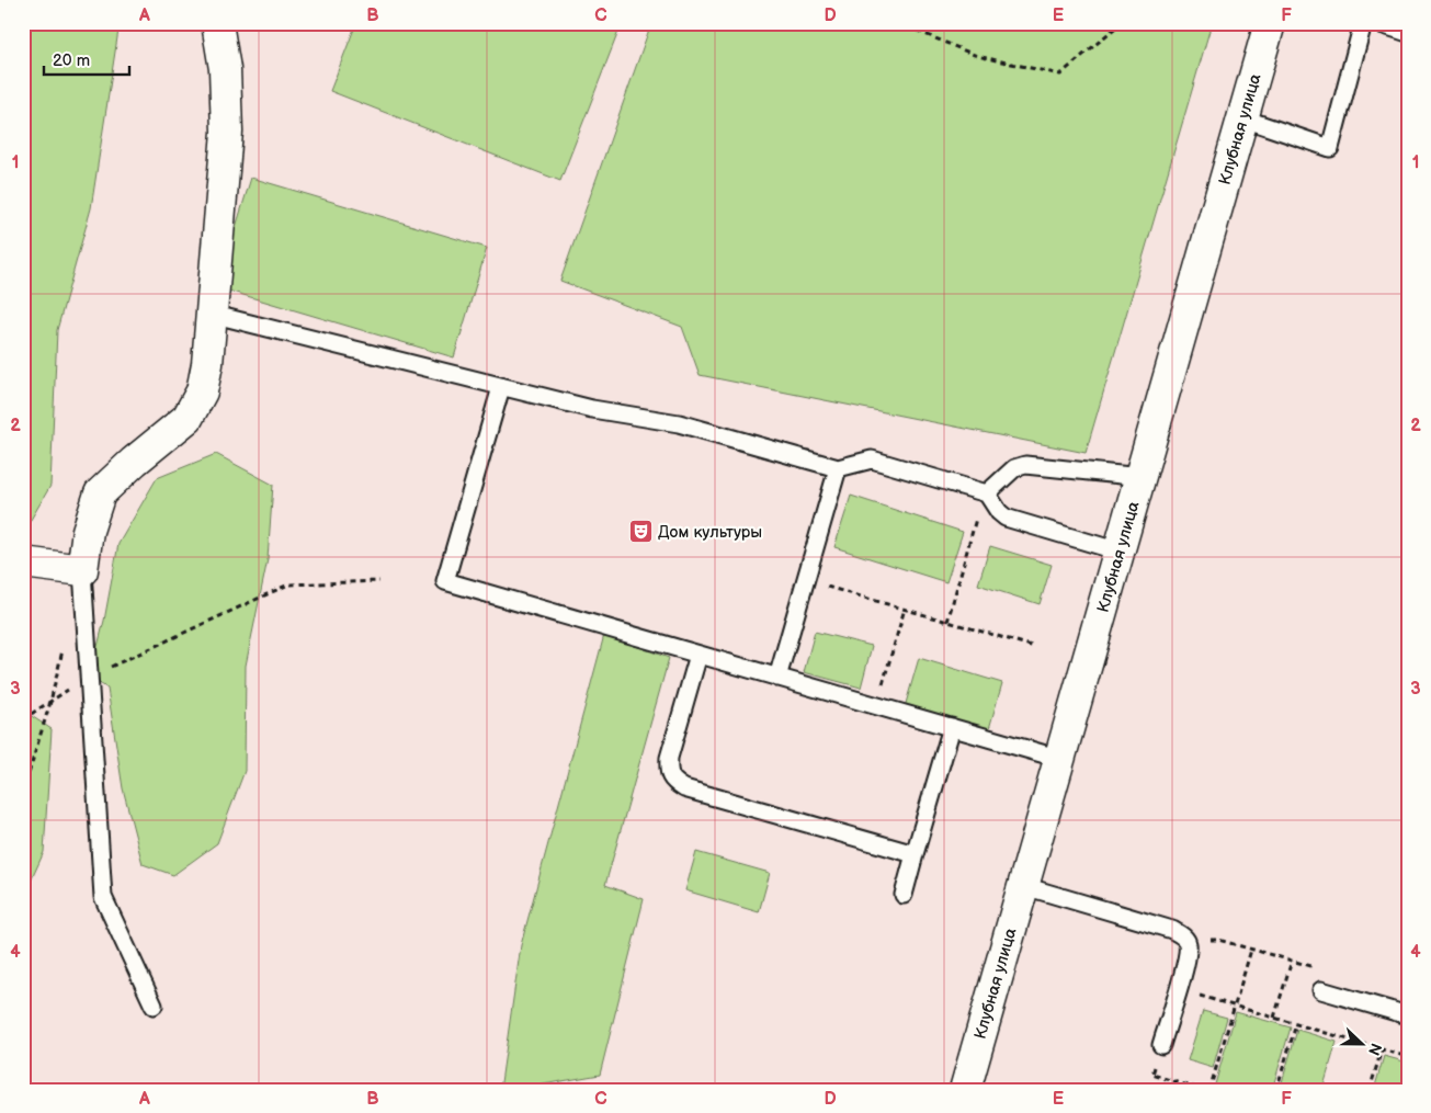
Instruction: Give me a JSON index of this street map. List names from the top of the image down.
{
  "streets": {
    "street": ["Клубная улица"]
  },
  "places": {
    "theatre": ["Дом культуры"]
  },
  "scale_bar": "20 m",
  "north": "right",
  "grid": {
    "columns": [
      "A",
      "B",
      "C",
      "D",
      "E",
      "F"
    ],
    "rows": [
      "1",
      "2",
      "3",
      "4"
    ]
  }
}
